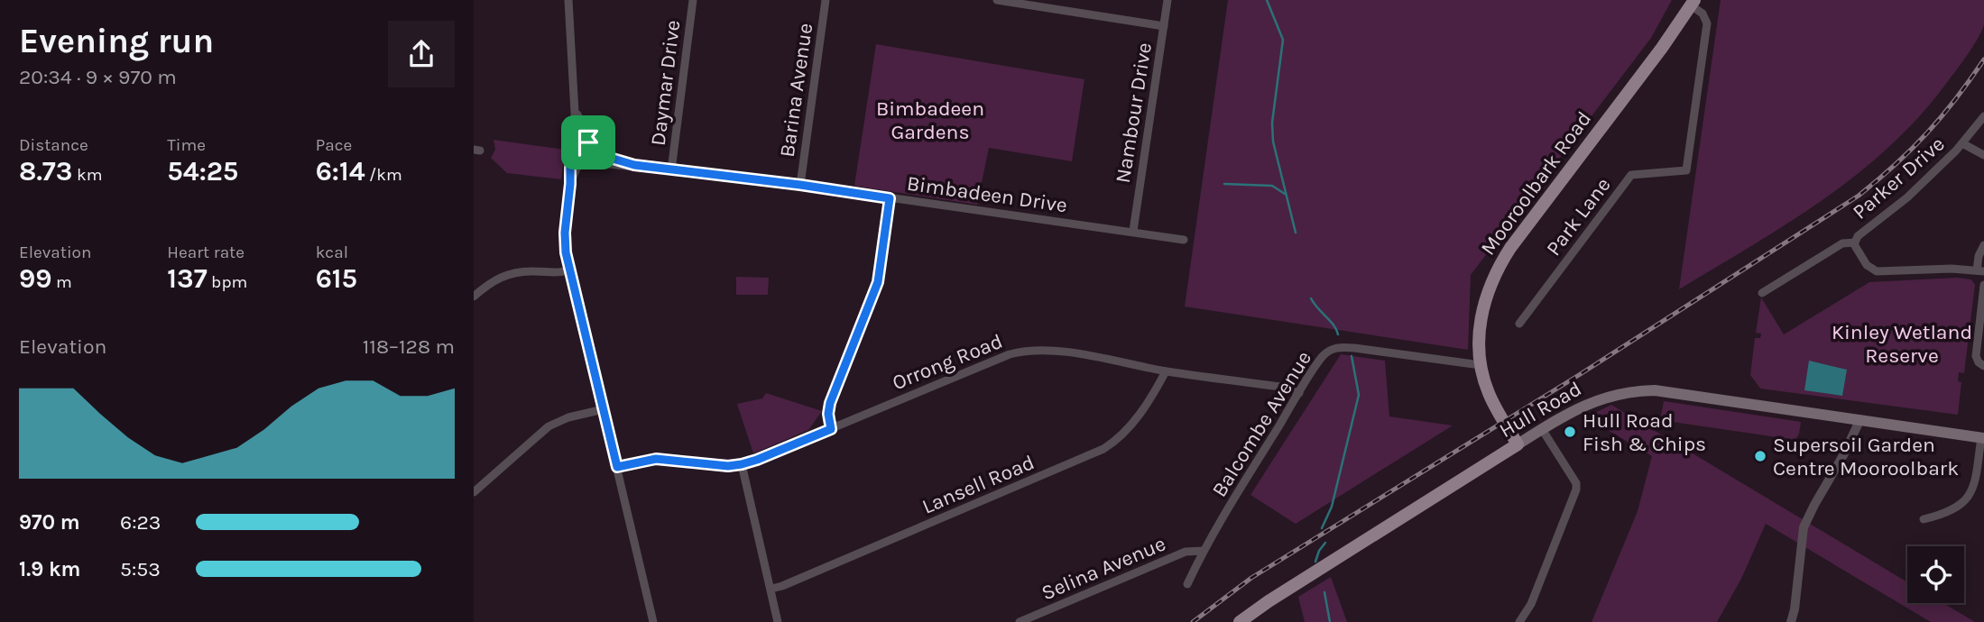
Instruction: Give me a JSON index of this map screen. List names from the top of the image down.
{
  "streets": {
    "main road": ["Mooroolbark Road", "Hull Road"],
    "street": [
      "Daymar Drive",
      "Barina Avenue",
      "Nambour Drive",
      "Parker Drive",
      "Bimbadeen Drive",
      "Park Lane",
      "Orrong Road",
      "Balcombe Avenue",
      "Lansell Road",
      "Selina Avenue"
    ]
  },
  "crossings": [
    ["Daymar Drive", "Bimbadeen Drive"],
    ["Barina Avenue", "Bimbadeen Drive"],
    ["Nambour Drive", "Bimbadeen Drive"],
    ["Mooroolbark Road", "Park Lane"],
    ["Mooroolbark Road", "Hull Road"],
    ["Mooroolbark Road", "Balcombe Avenue"],
    ["Orrong Road", "Balcombe Avenue"],
    ["Orrong Road", "Lansell Road"],
    ["Balcombe Avenue", "Selina Avenue"]
  ],
  "parks": ["Bimbadeen Gardens", "Kinley Wetland Reserve"],
  "places": ["Hull Road Fish & Chips", "Supersoil Garden Centre Mooroolbark"],
  "page": {
    "heading": ["Evening run", "20:34 · 9 × 970 m"],
    "stats": [
      ["Distance", "8.73 km"],
      ["Time", "54:25"],
      ["Pace", "6:14 /km"],
      ["Elevation", "99 m"],
      ["Heart rate", "137 bpm"],
      ["kcal", "615"]
    ],
    "chart": ["Elevation", "118–128 m"],
    "list": [
      {
        "name": "970 m",
        "note": "6:23"
      },
      {
        "name": "1.9 km",
        "note": "5:53"
      }
    ]
  }
}
